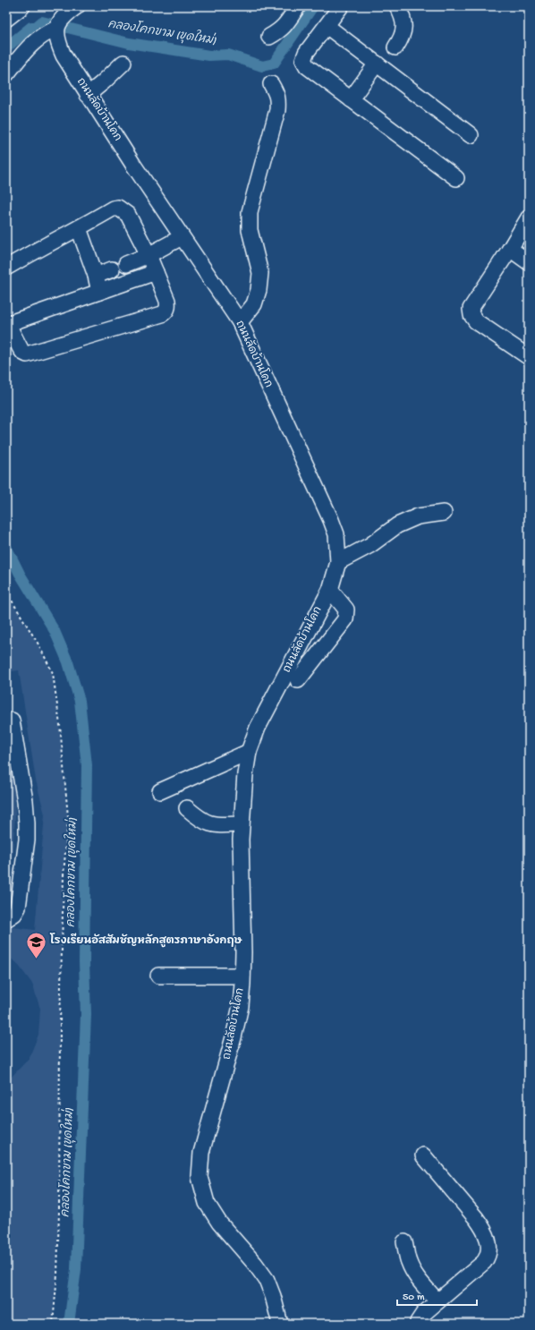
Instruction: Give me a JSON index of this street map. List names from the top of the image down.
{
  "streets": {
    "street": ["ถนนลัดบ้านโคก"]
  },
  "water": ["คลองโคกขาม (ขุดใหม่)"],
  "places": {
    "school or university": ["โรงเรียนอัสสัมชัญหลักสูตรภาษาอังกฤษ"]
  },
  "scale_bar": "50 m"
}
